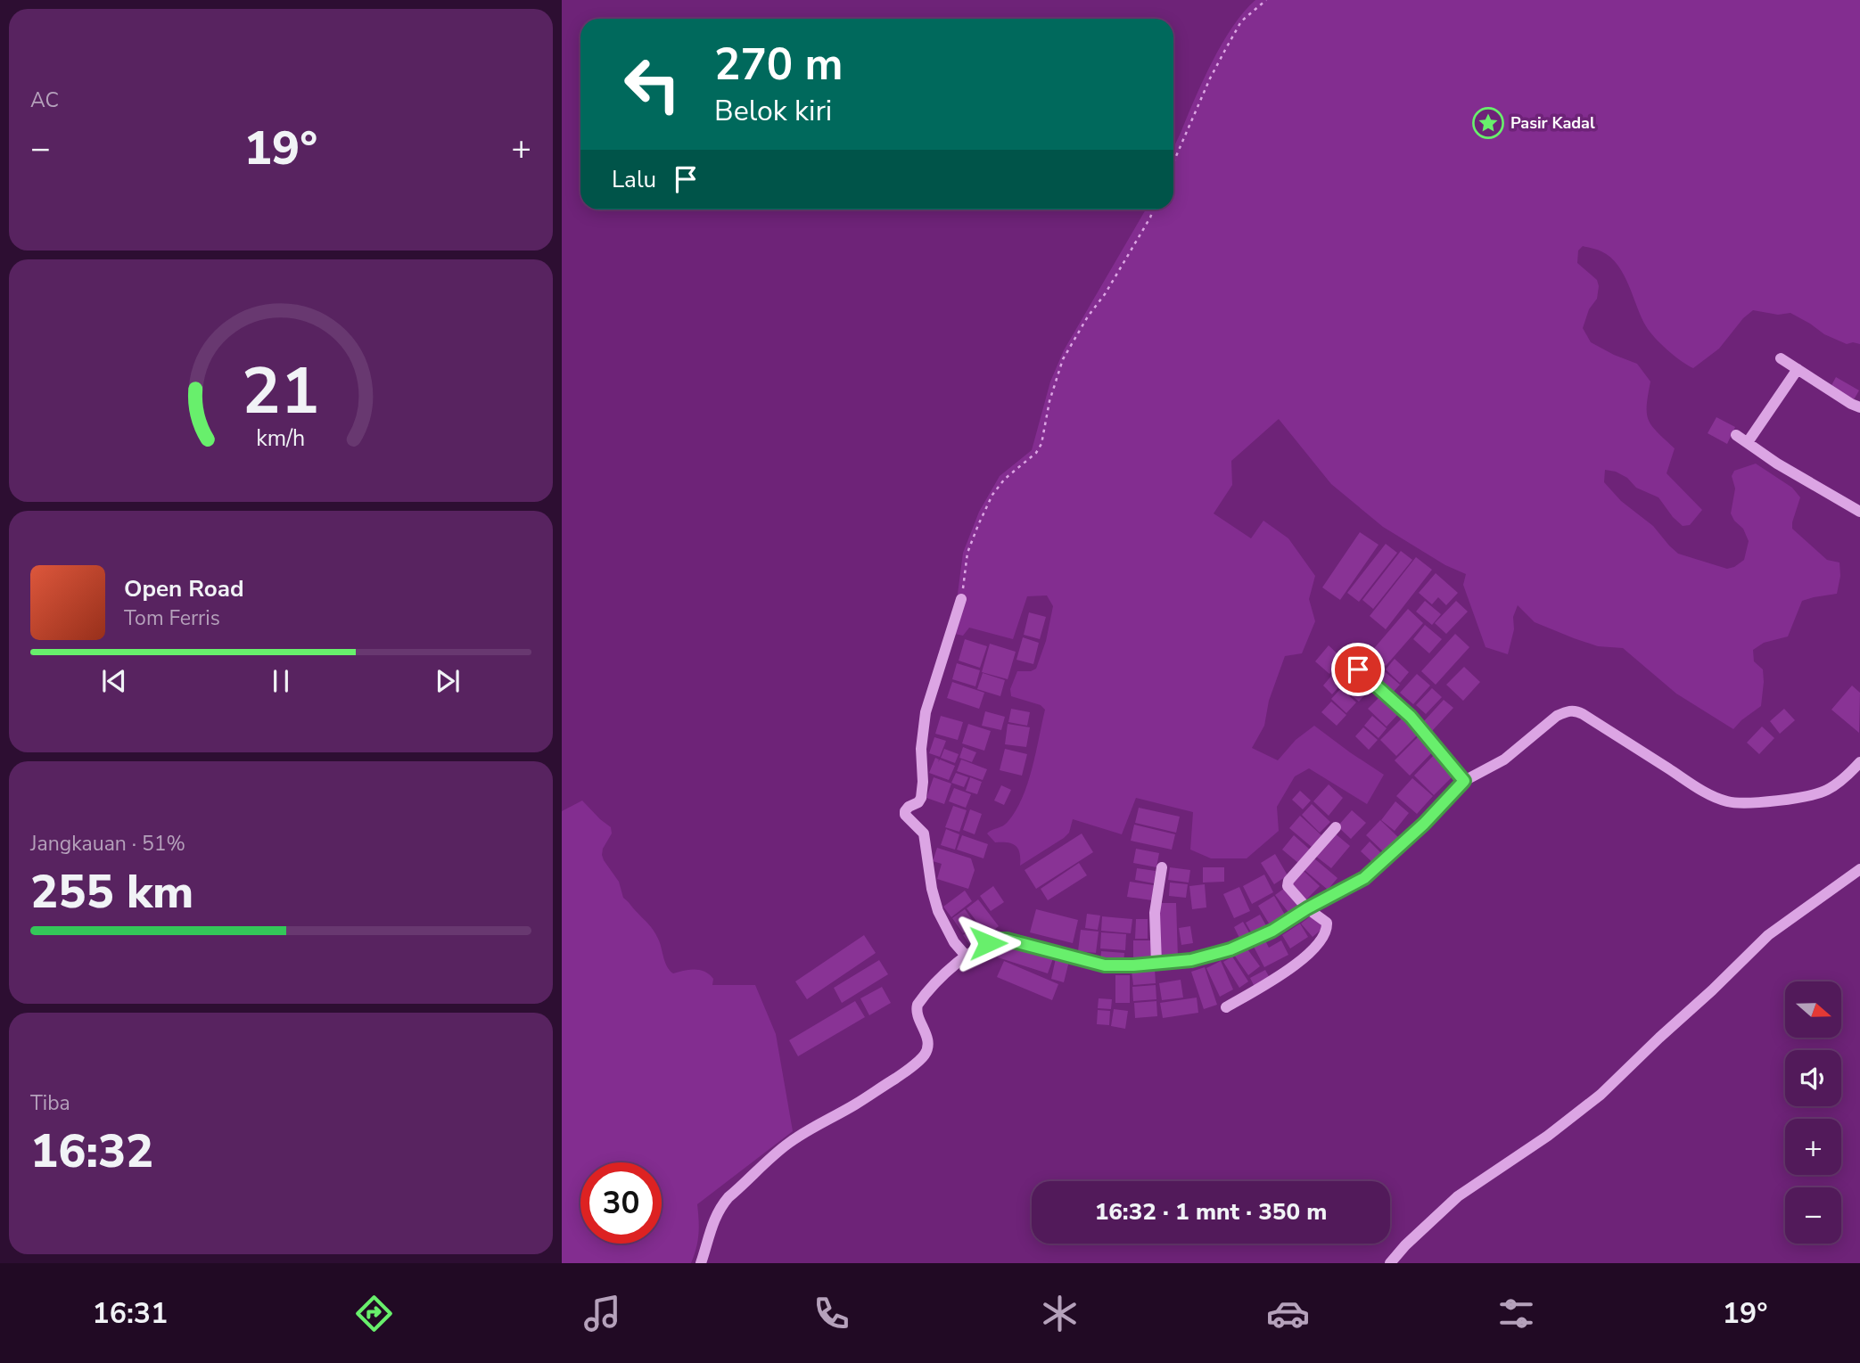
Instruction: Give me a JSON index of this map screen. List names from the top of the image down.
{
  "places": {
    "place": ["Pasir Kadal"]
  },
  "north": "right",
  "page": {
    "tile": [
      "AC",
      ["Jangkauan · 51%", "255 km"],
      ["Tiba", "16:32"]
    ],
    "turn": ["270 m", "Belok kiri"],
    "heat": ["−", "19°", "+"],
    "then": "Lalu",
    "song": ["Open Road", "Tom Ferris"],
    "map_buttons": ["+", "−"],
    "limit": "30",
    "trip": "16:32 · 1 mnt · 350 m",
    "tabs": ["16:31", "19°"],
    "gauge": ["21", "km/h"]
  }
}
